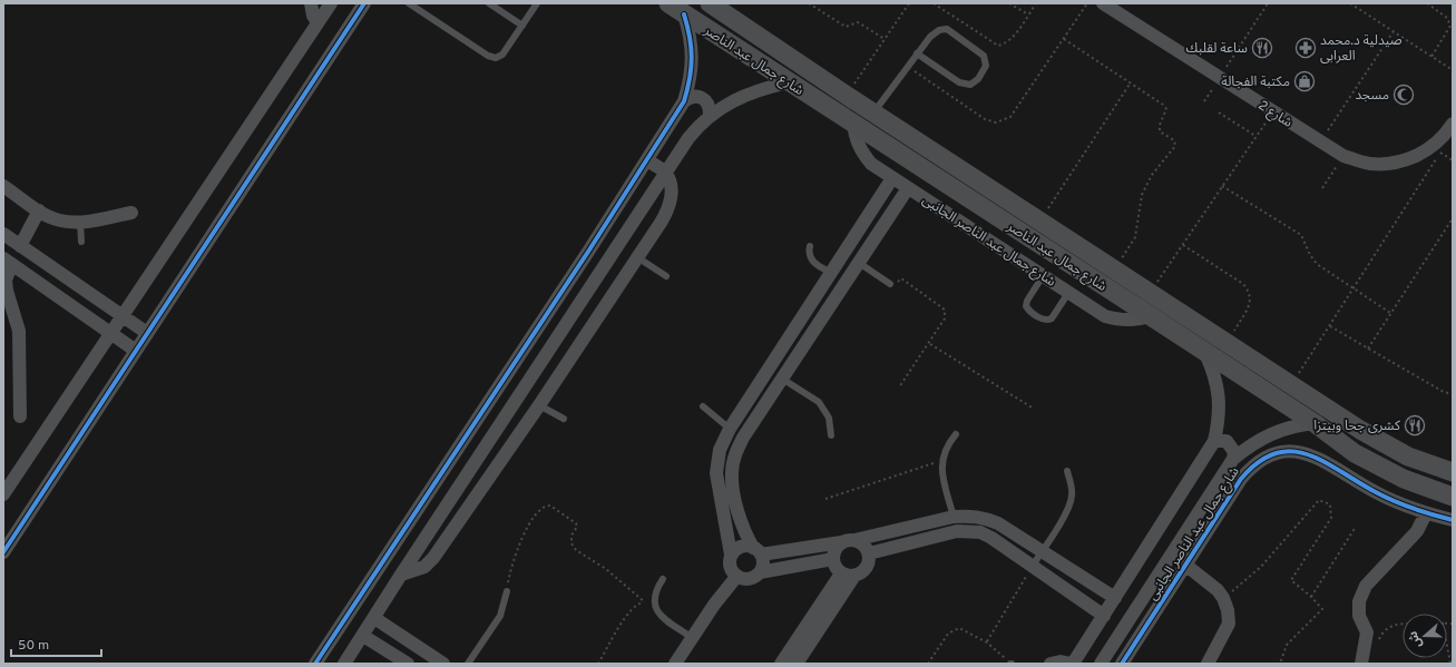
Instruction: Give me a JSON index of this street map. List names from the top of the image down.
{
  "streets": {
    "main road": ["شارع جمال عبد الناصر"],
    "street": ["شارع 2", "شارع جمال عبد الناصر الجانبى"]
  },
  "crossings": [
    ["شارع جمال عبد الناصر", "شارع جمال عبد الناصر الجانبى"]
  ],
  "places": {
    "restaurant": ["ساعة لقلبك", "كشرى جحا وبيتزا"],
    "pharmacy": ["صيدلية د.محمد العرابى"],
    "shop": ["مكتبة الفجالة"],
    "mosque": ["مسجد"]
  },
  "scale_bar": "50 m",
  "north": "left"
}
